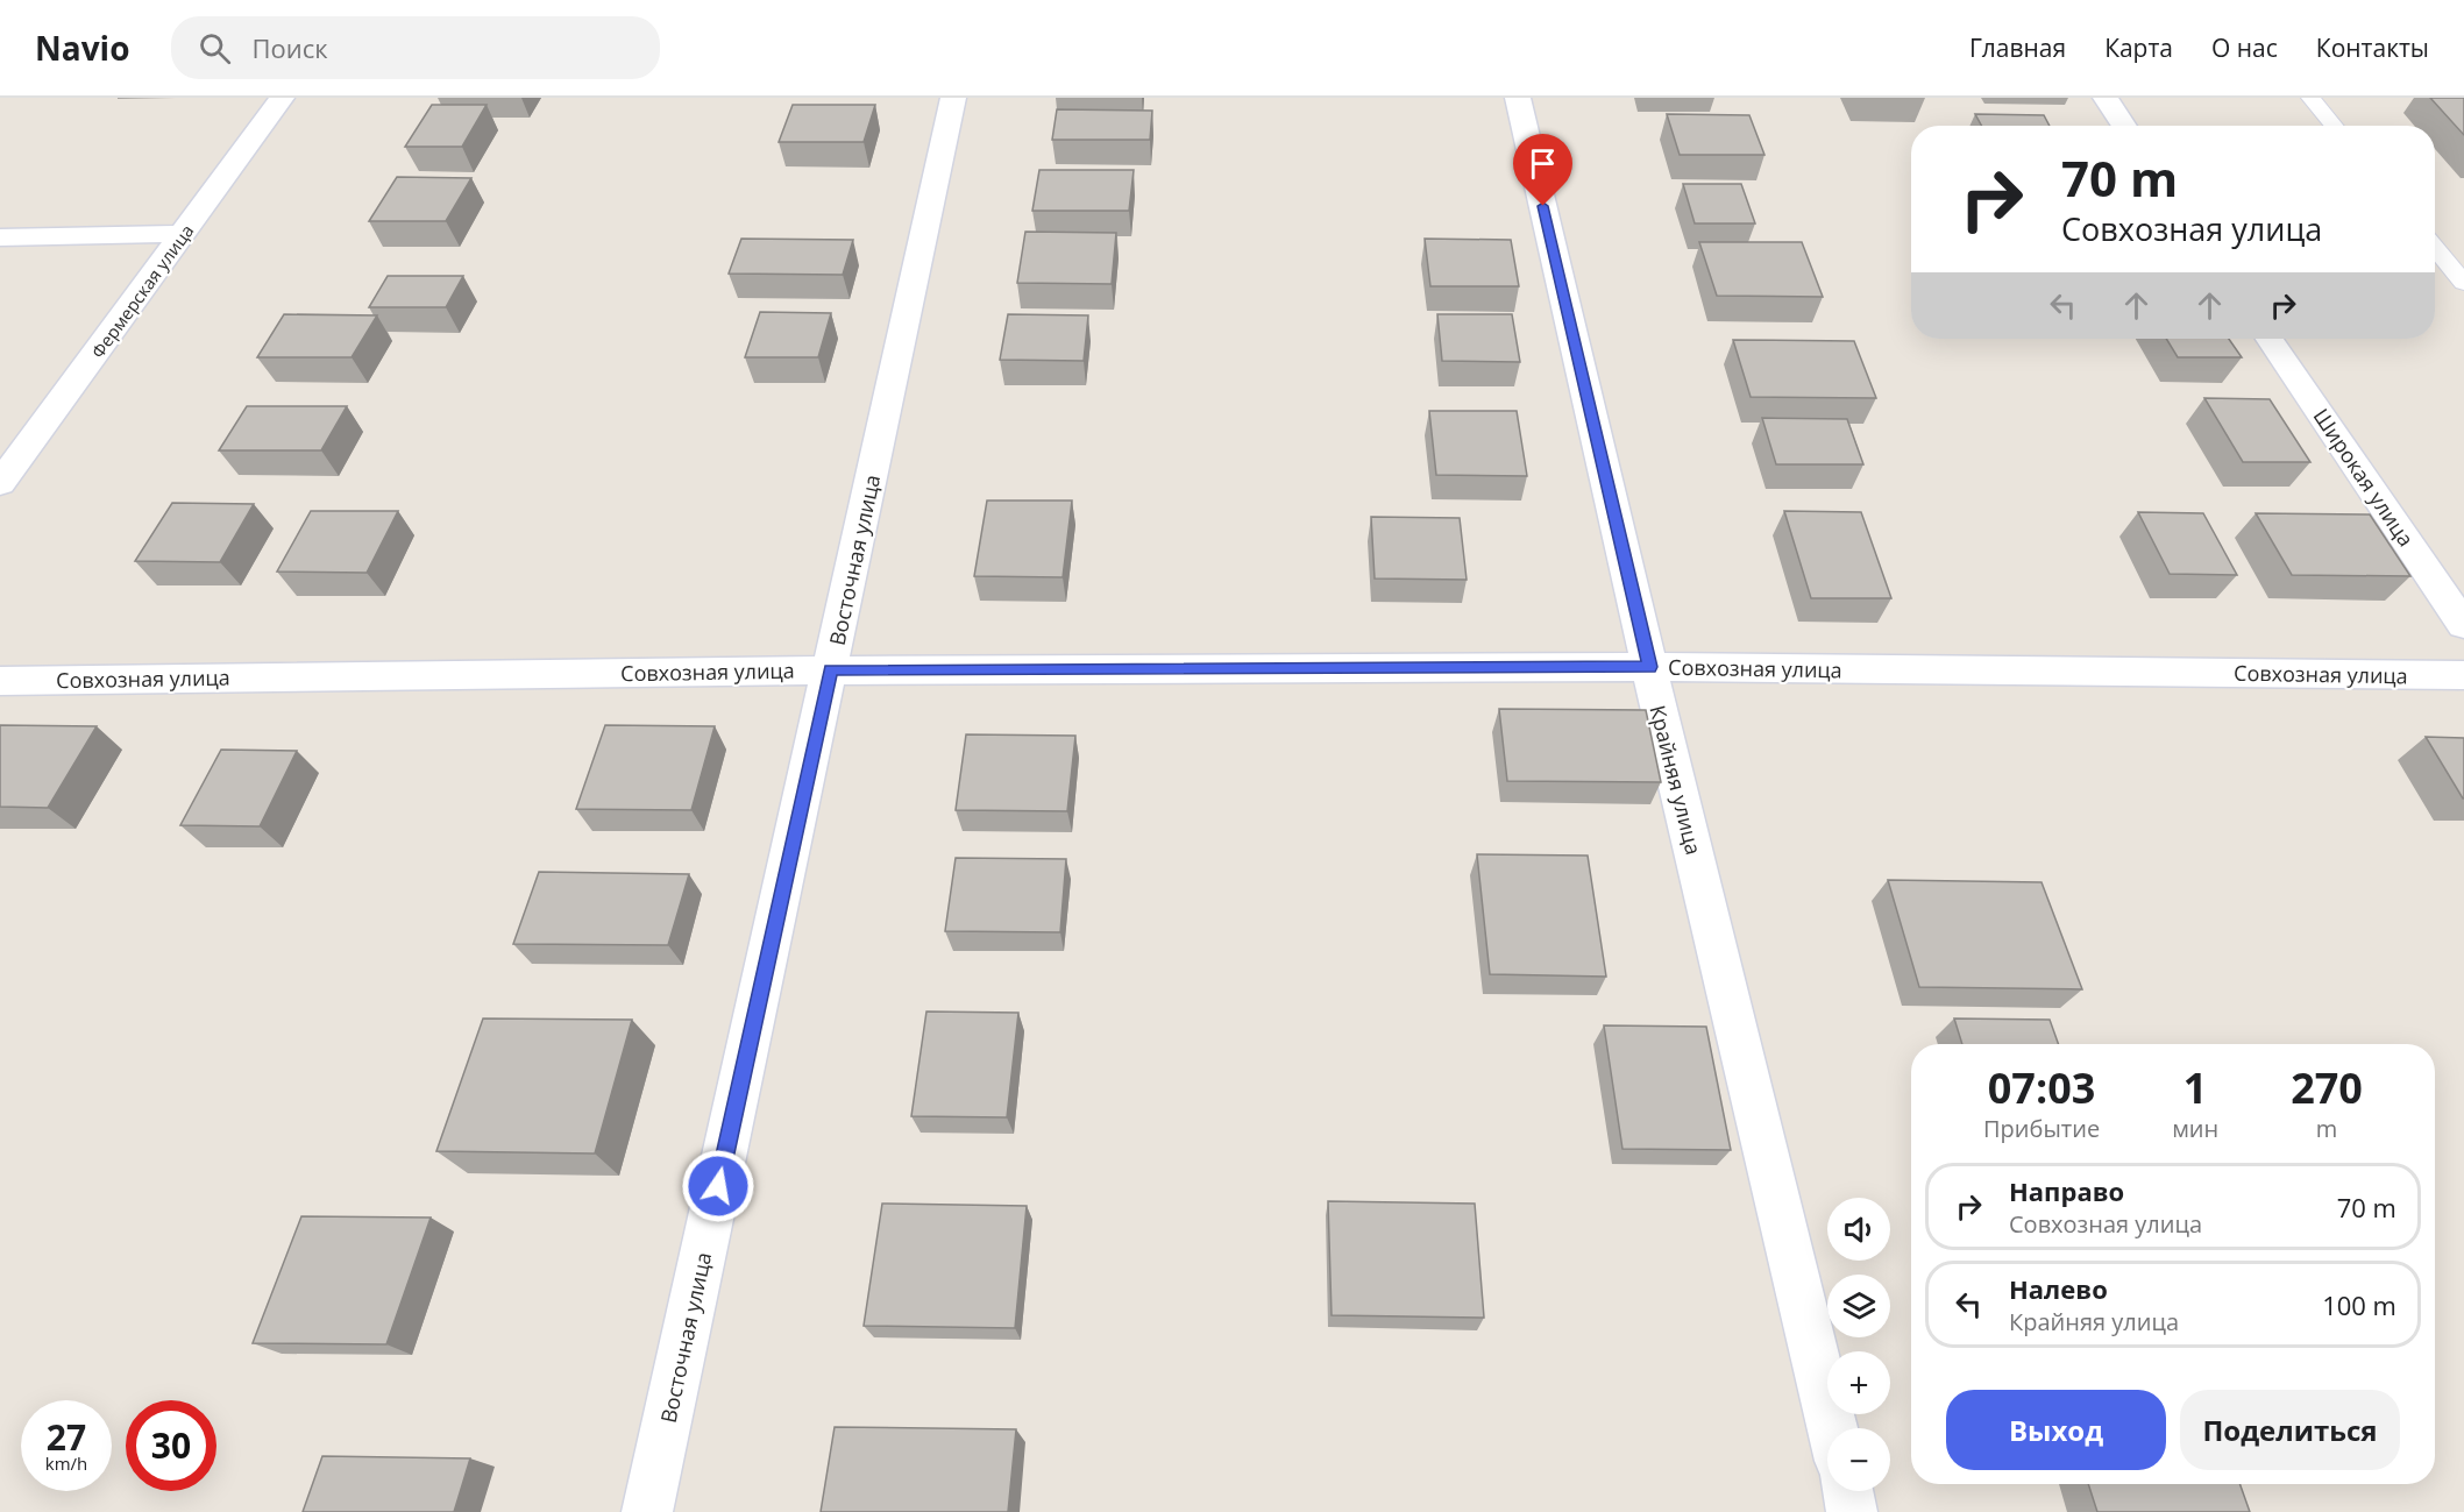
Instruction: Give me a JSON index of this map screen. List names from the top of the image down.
{
  "streets": {
    "street": [
      "Фермерская улица",
      "Широкая улица",
      "Восточная улица",
      "Совхозная улица",
      "Крайняя улица"
    ]
  },
  "crossings": [
    ["Восточная улица", "Совхозная улица"],
    ["Совхозная улица", "Крайняя улица"]
  ],
  "page": {
    "header": "Navio",
    "search": "Поиск",
    "nav": [
      "Главная",
      "Карта",
      "О нас",
      "Контакты"
    ],
    "turn": ["70 m", "Совхозная улица"],
    "eta": [
      "07:03",
      "Прибытие",
      "1",
      "мин",
      "270",
      "m"
    ],
    "list": [
      {
        "name": "Направо",
        "note": "Совхозная улица",
        "value": "70 m"
      },
      {
        "name": "Налево",
        "note": "Крайняя улица",
        "value": "100 m"
      }
    ],
    "map_buttons": ["+", "−"],
    "buttons": ["Выход", "Поделиться"],
    "speed": "27 km/h",
    "limit": "30"
  }
}
